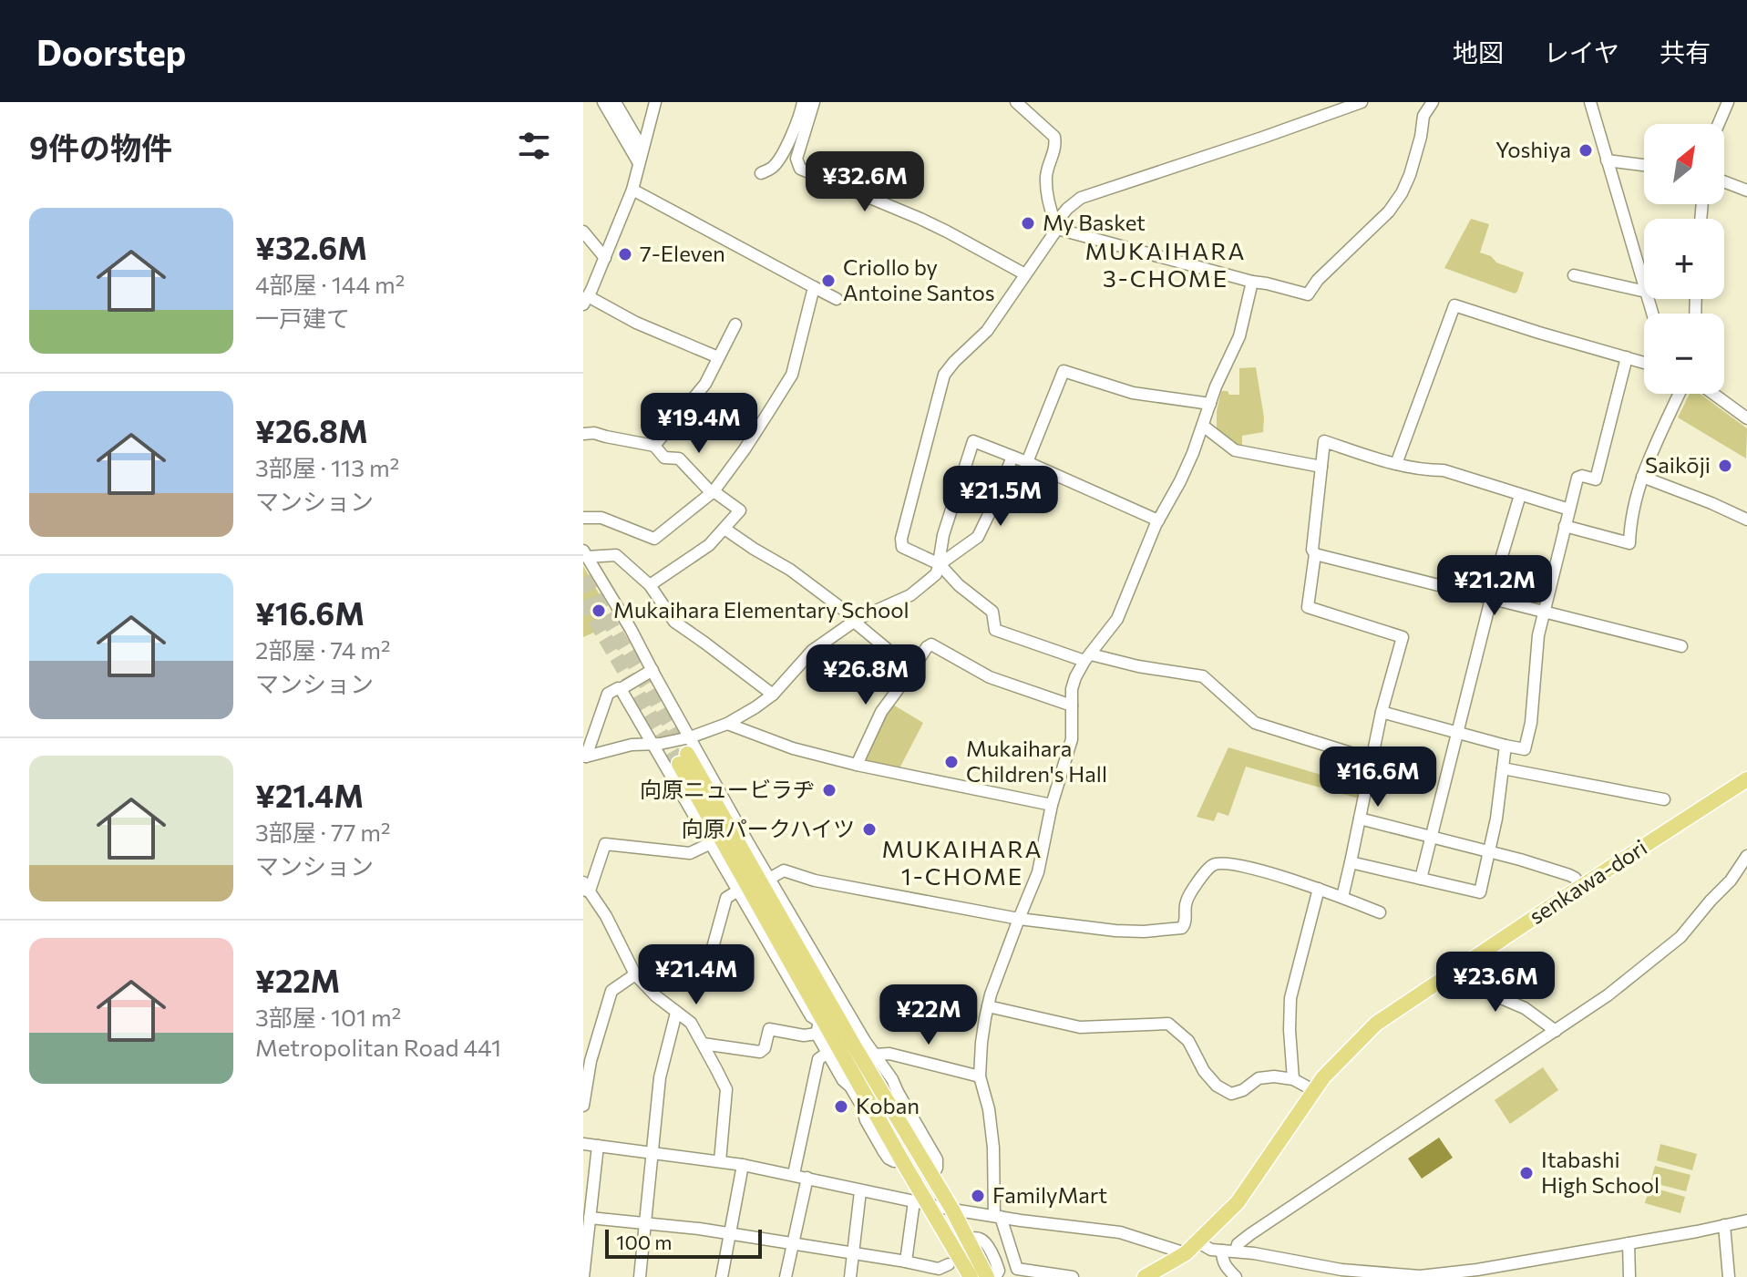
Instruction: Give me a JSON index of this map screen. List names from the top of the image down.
{
  "streets": {
    "main road": ["senkawa-dori"]
  },
  "districts": ["MUKAIHARA 3-CHOME", "MUKAIHARA 1-CHOME"],
  "places": [
    "Yoshiya",
    "My Basket",
    "7-Eleven",
    "Criollo by Antoine Santos",
    "Saikōji",
    "Mukaihara Elementary School",
    "Mukaihara Children's Hall",
    "向原ニュービラヂ",
    "向原パークハイツ",
    "Koban",
    "Itabashi High School",
    "FamilyMart"
  ],
  "scale_bar": "100 m",
  "north": "top right",
  "page": {
    "header": "Doorstep",
    "nav": ["地図", "レイヤ", "共有"],
    "heading": "9件の物件",
    "map_buttons": ["+", "−"],
    "price": [
      "¥32.6M",
      "¥19.4M",
      "¥21.5M",
      "¥21.2M",
      "¥26.8M",
      "¥16.6M",
      "¥21.4M",
      "¥23.6M",
      "¥22M"
    ],
    "list": [
      {
        "name": "¥32.6M",
        "note": "4部屋 · 144 m² · 一戸建て"
      },
      {
        "name": "¥26.8M",
        "note": "3部屋 · 113 m² · マンション"
      },
      {
        "name": "¥16.6M",
        "note": "2部屋 · 74 m² · マンション"
      },
      {
        "name": "¥21.4M",
        "note": "3部屋 · 77 m² · マンション"
      },
      {
        "name": "¥22M",
        "note": "3部屋 · 101 m² · Metropolitan Road 441"
      }
    ],
    "scale": "100 m"
  }
}
